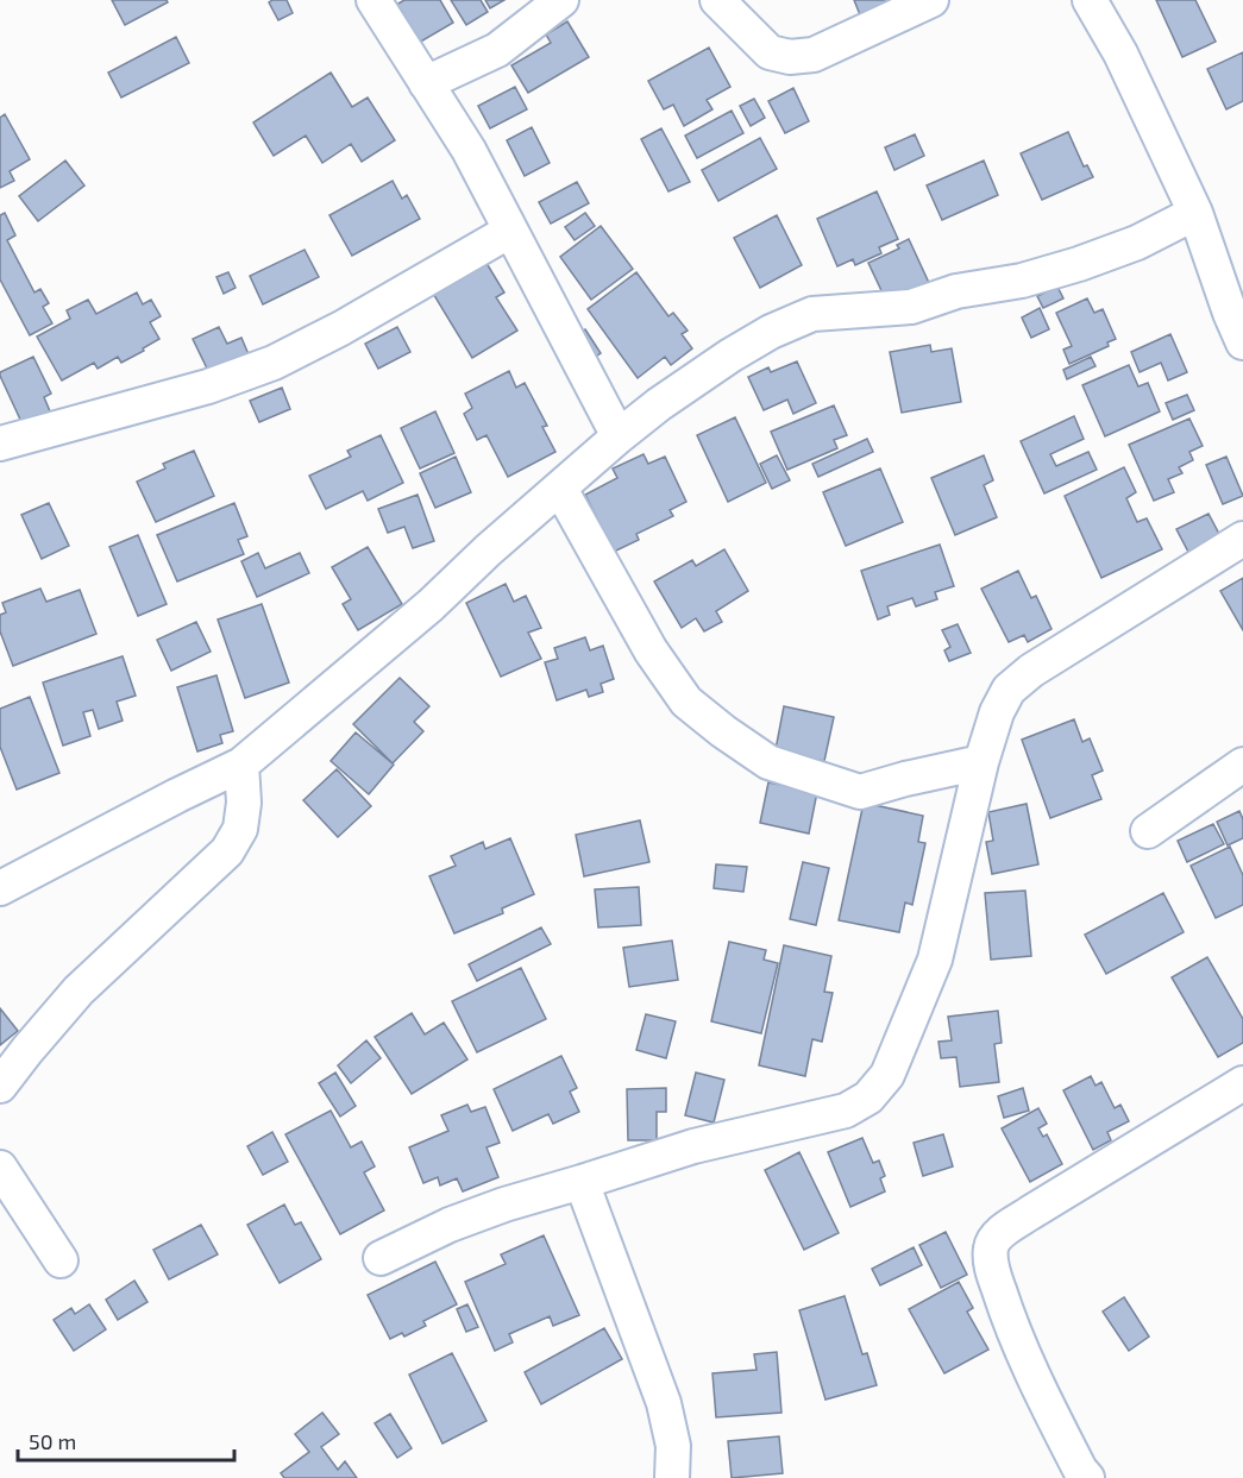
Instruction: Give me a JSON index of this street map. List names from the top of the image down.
{
  "scale_bar": "50 m"
}
